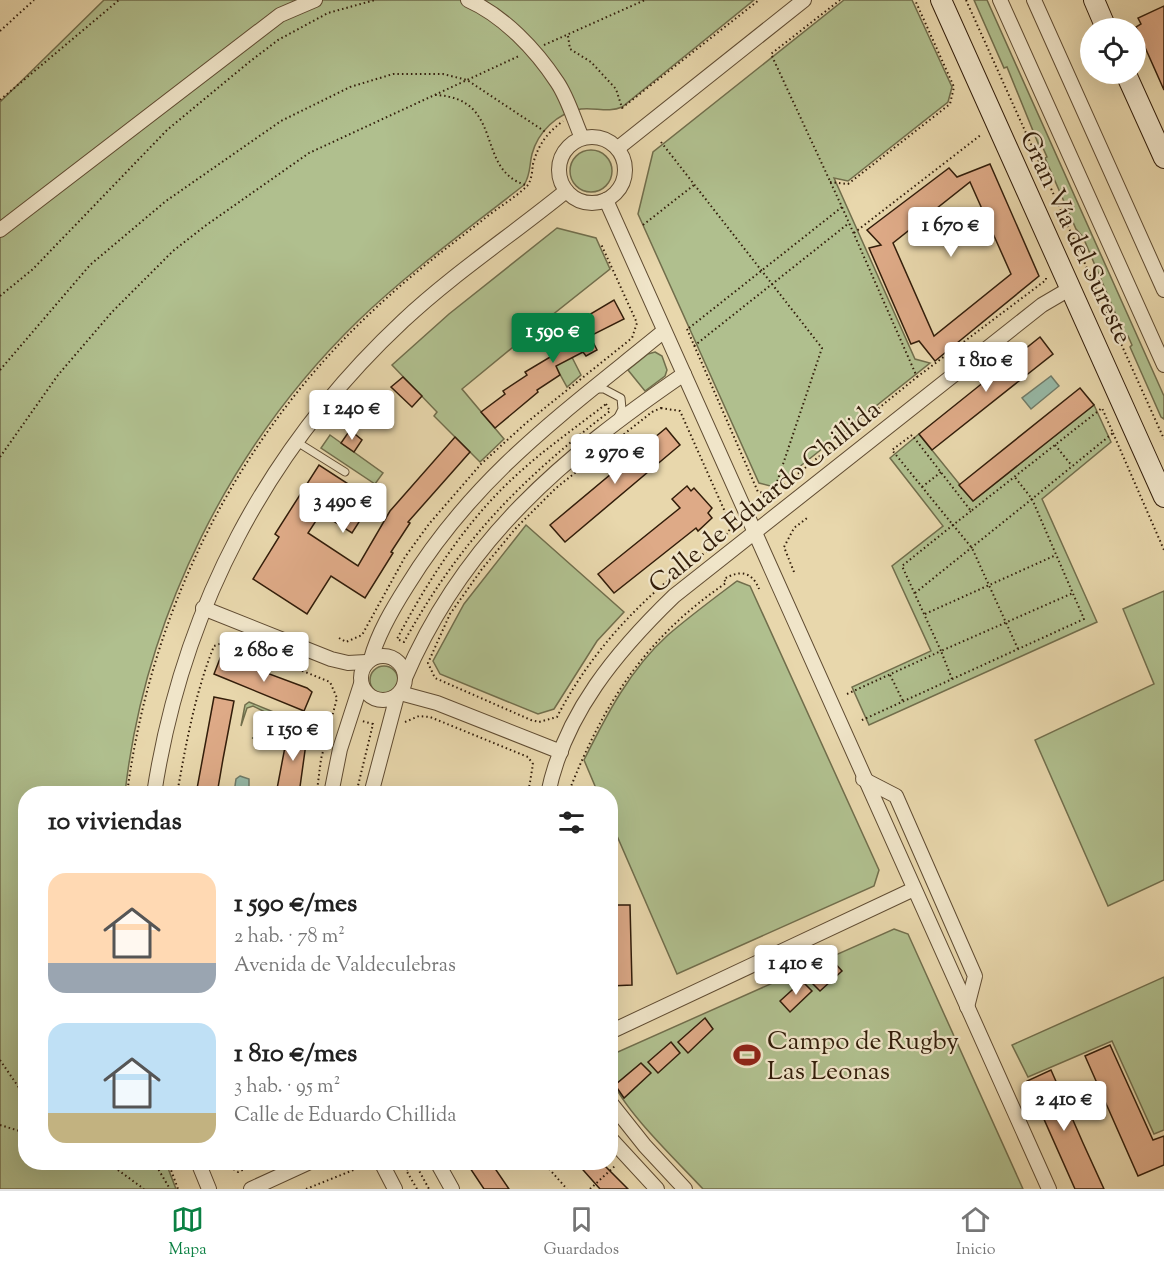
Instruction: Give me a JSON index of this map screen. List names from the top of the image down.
{
  "streets": {
    "street": ["Gran Vía del Sureste", "Calle de Eduardo Chillida"]
  },
  "crossings": [
    ["Gran Vía del Sureste", "Calle de Eduardo Chillida"]
  ],
  "places": {
    "sports": ["Campo de Rugby Las Leonas"]
  },
  "page": {
    "price": [
      "1 670 €",
      "1 590 €",
      "1 810 €",
      "1 240 €",
      "2 970 €",
      "3 490 €",
      "2 680 €",
      "1 150 €",
      "1 410 €",
      "2 410 €"
    ],
    "heading": "10 viviendas",
    "list": [
      {
        "name": "1 590 €/mes",
        "note": "2 hab. · 78 m² · Avenida de Valdeculebras"
      },
      {
        "name": "1 810 €/mes",
        "note": "3 hab. · 95 m² · Calle de Eduardo Chillida"
      }
    ],
    "tabs": ["Mapa", "Guardados", "Inicio"]
  }
}
